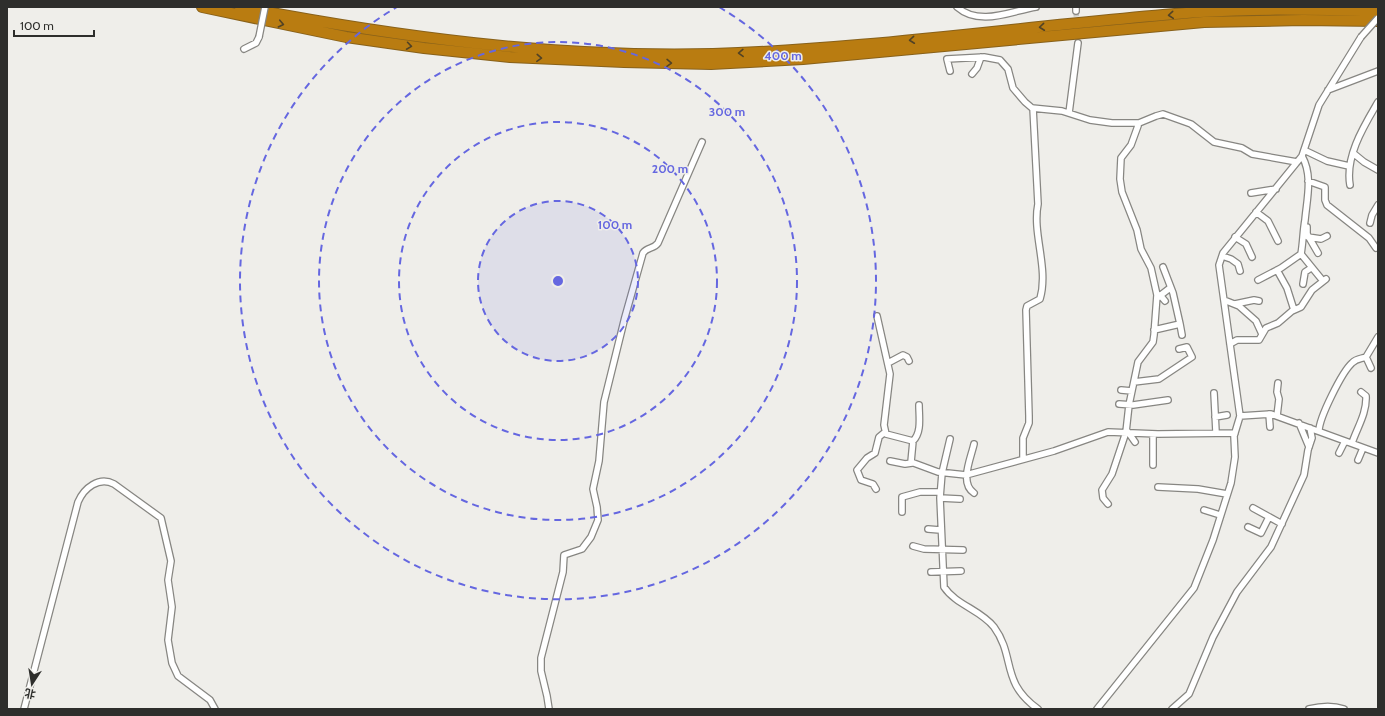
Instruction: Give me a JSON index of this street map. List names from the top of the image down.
{
  "scale_bar": "100 m",
  "north": "bottom",
  "rings": [
    "400 m",
    "300 m",
    "200 m",
    "100 m"
  ]
}
